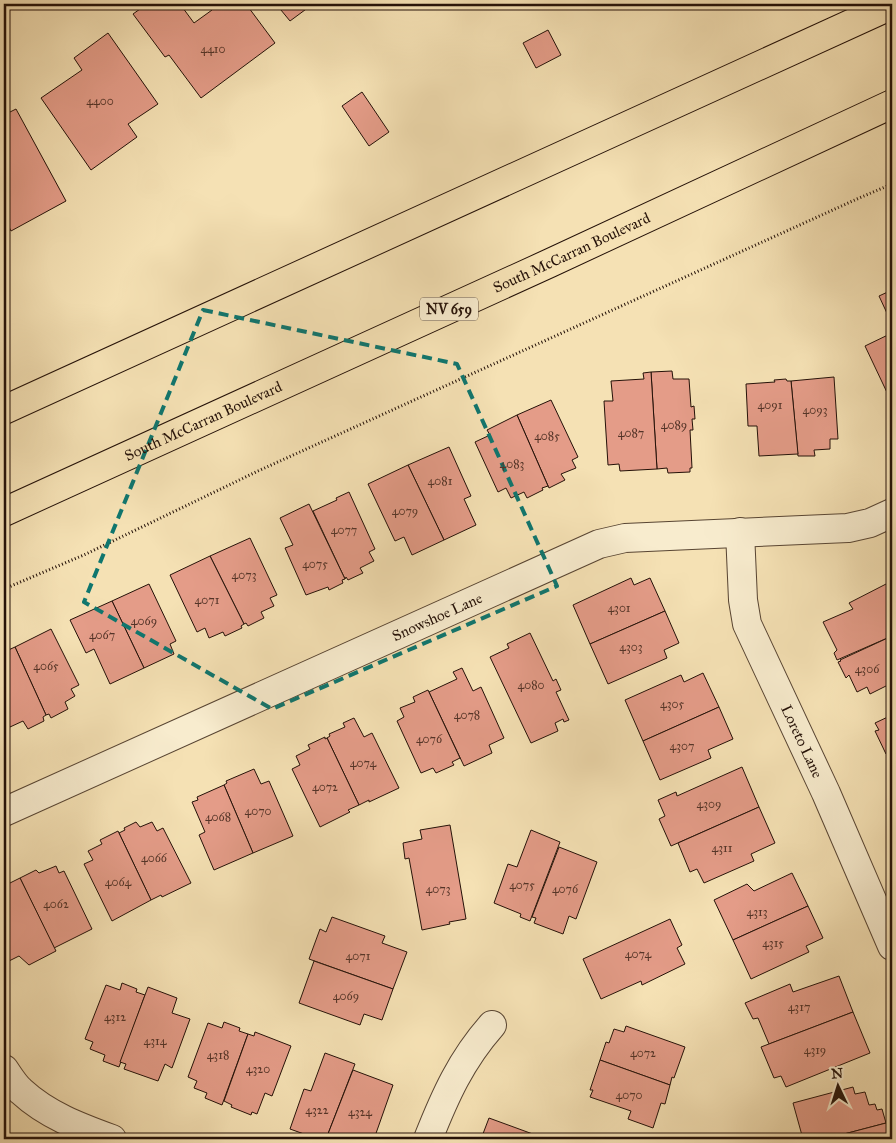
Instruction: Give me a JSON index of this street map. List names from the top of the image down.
{
  "streets": {
    "main road": ["South McCarran Boulevard", "NV 659"],
    "lane": ["Snowshoe Lane", "Loreto Lane"]
  },
  "crossings": [
    ["Snowshoe Lane", "Loreto Lane"]
  ],
  "house_numbers": [
    "4410",
    "4400",
    "4091",
    "4093",
    "4089",
    "4087",
    "4085",
    "4083",
    "4081",
    "4079",
    "4077",
    "4075",
    "4073",
    "4071",
    "4301",
    "4069",
    "4067",
    "4303",
    "4065",
    "4306",
    "4080",
    "4305",
    "4078",
    "4076",
    "4307",
    "4074",
    "4072",
    "4309",
    "4070",
    "4068",
    "4311",
    "4066",
    "4064",
    "4075",
    "4073",
    "4076",
    "4062",
    "4313",
    "4315",
    "4074",
    "4071",
    "4069",
    "4317",
    "4312",
    "4314",
    "4319",
    "4072",
    "4318",
    "4320",
    "4070",
    "4322",
    "4324"
  ],
  "north": "top"
}
